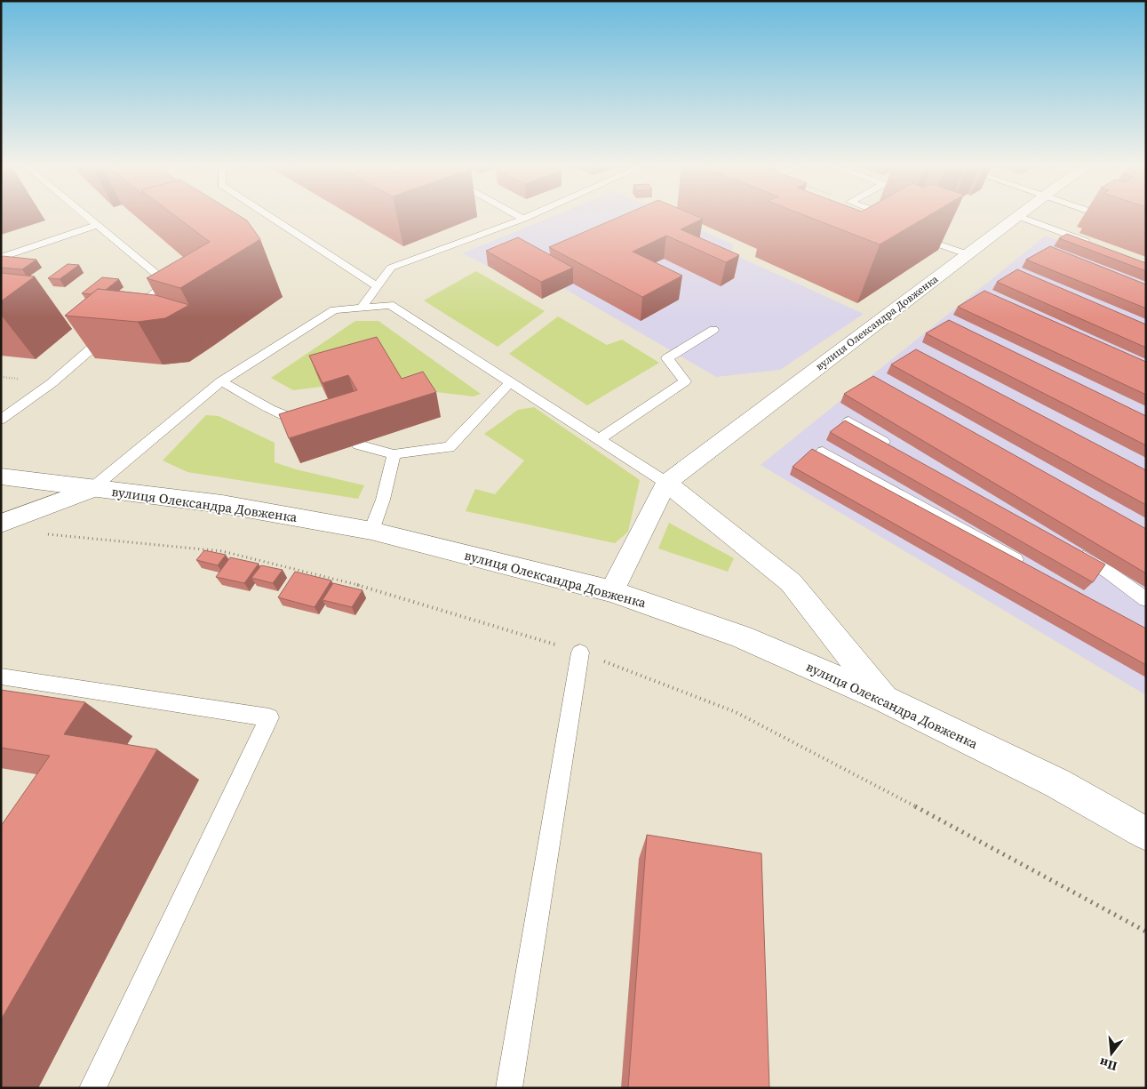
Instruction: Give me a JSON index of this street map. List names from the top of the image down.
{
  "streets": {
    "street": ["вулиця Олександра Довженка"]
  },
  "north": "bottom"
}
